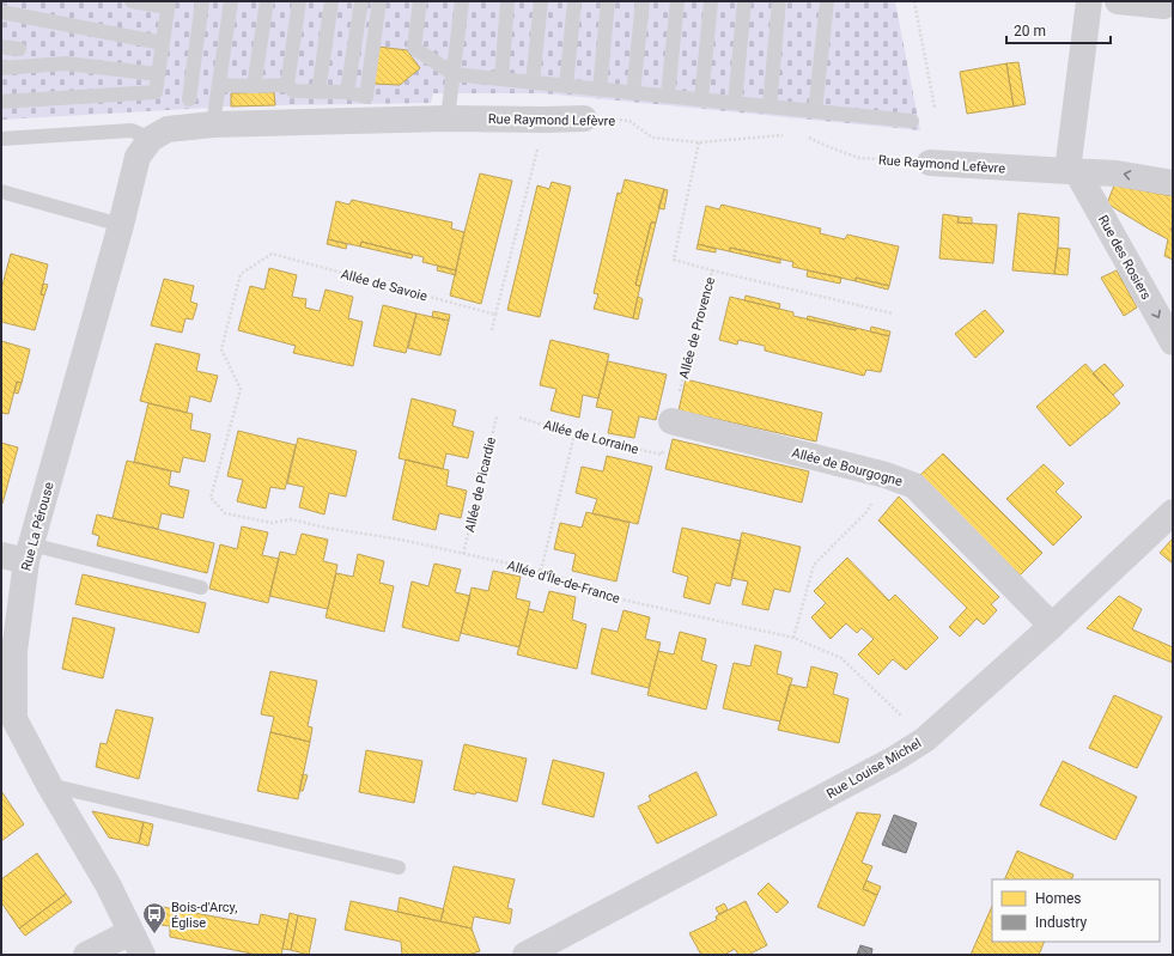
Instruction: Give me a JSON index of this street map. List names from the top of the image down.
{
  "streets": {
    "street": [
      "Rue Raymond Lefèvre",
      "Rue des Rosiers",
      "Allée de Bourgogne",
      "Rue La Pérouse",
      "Rue Louise Michel"
    ],
    "path": [
      "Allée de Savoie",
      "Allée de Provence",
      "Allée de Lorraine",
      "Allée de Picardie",
      "Allée d'Île-de-France"
    ]
  },
  "crossings": [
    ["Rue Raymond Lefèvre", "Rue des Rosiers"],
    ["Rue Raymond Lefèvre", "Allée de Provence"],
    ["Rue Raymond Lefèvre", "Rue La Pérouse"],
    ["Allée de Savoie", "Allée d'Île-de-France"],
    ["Allée de Provence", "Allée de Lorraine"],
    ["Allée de Provence", "Allée de Bourgogne"],
    ["Allée de Bourgogne", "Rue Louise Michel"],
    ["Allée de Picardie", "Allée d'Île-de-France"],
    ["Allée d'Île-de-France", "Rue Louise Michel"]
  ],
  "one_way": ["Rue des Rosiers"],
  "places": {
    "bus stop": ["Bois-d'Arcy, Église"]
  },
  "legend": ["Homes", "Industry"],
  "scale_bar": "20 m"
}
